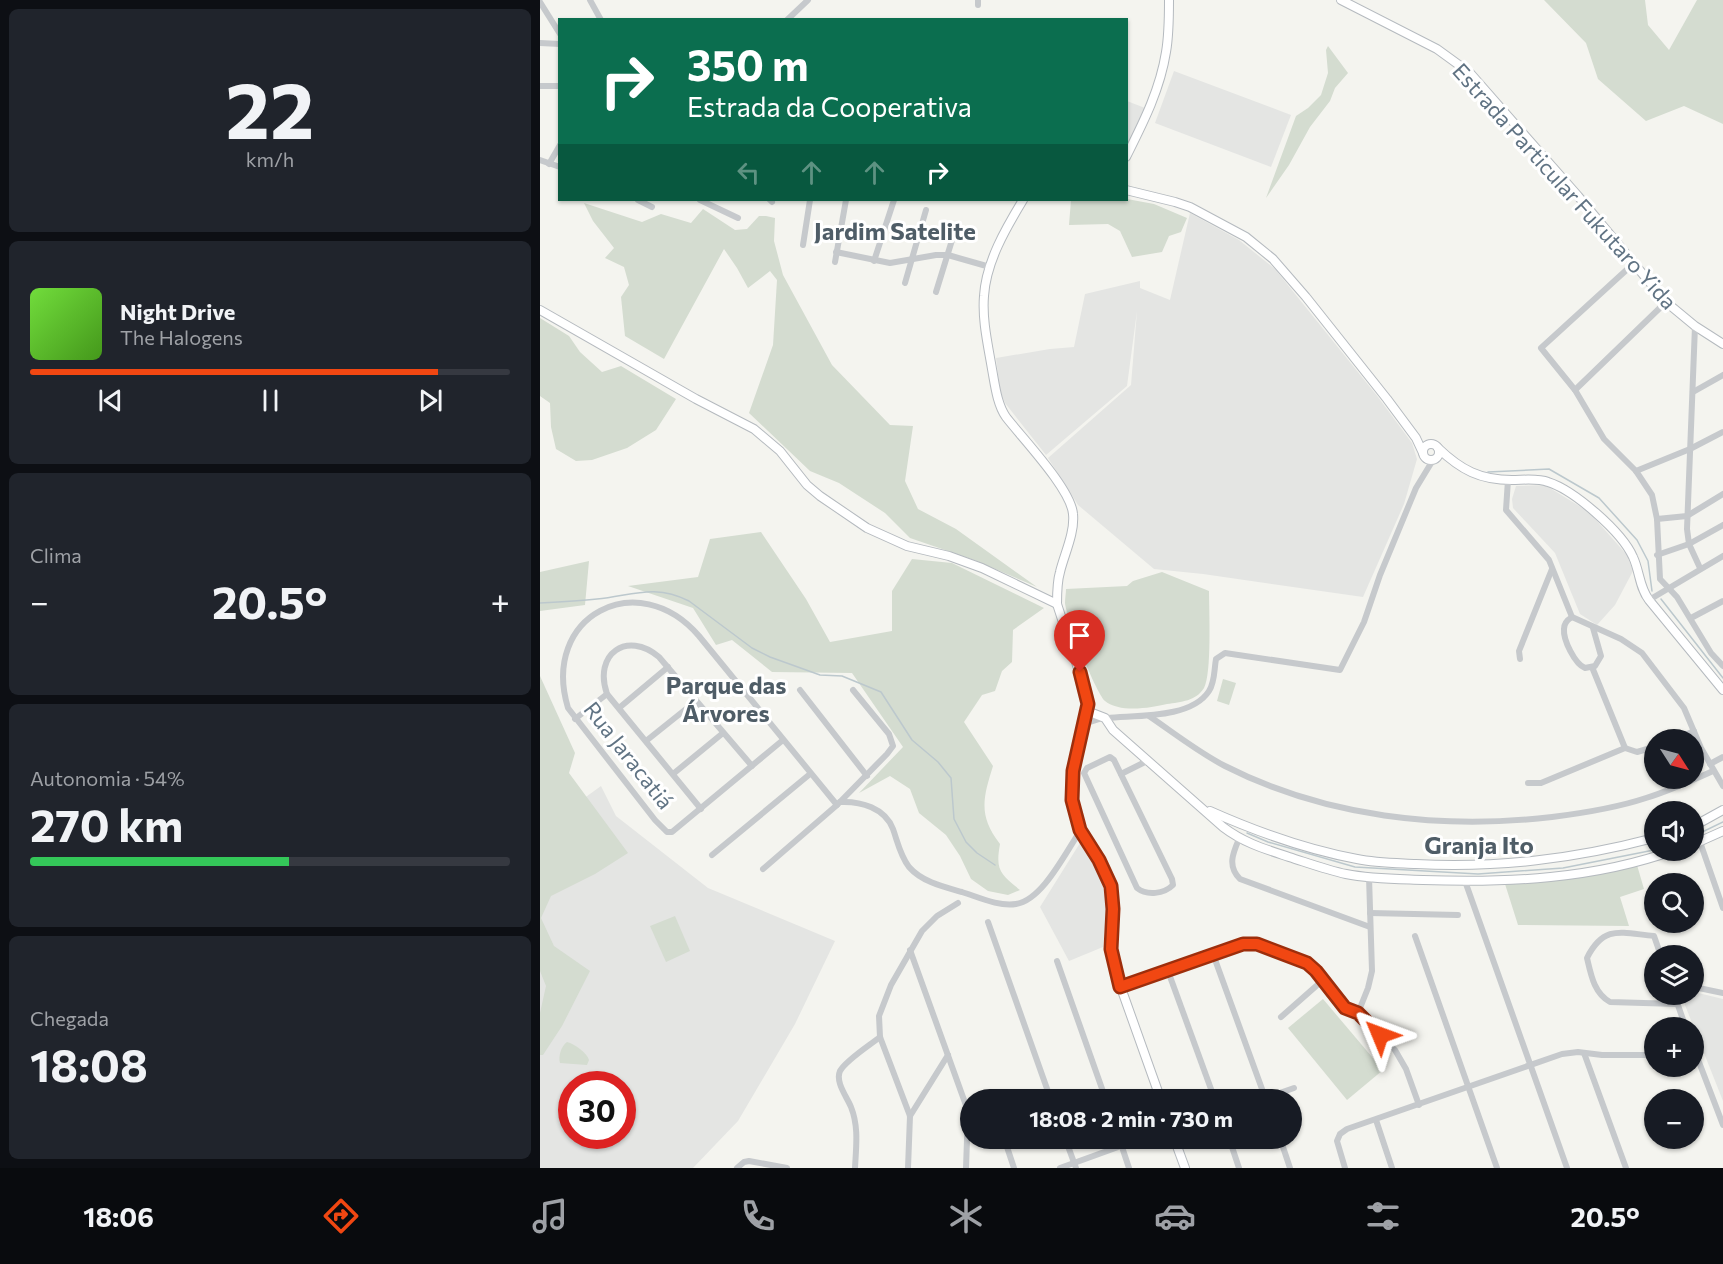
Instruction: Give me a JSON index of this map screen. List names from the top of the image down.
{
  "streets": {
    "street": ["Estrada Particular Fukutaro Yida", "Rua Jaracatiá"]
  },
  "districts": ["Jardim Satelite", "Parque das Árvores", "Granja Ito"],
  "north": "bottom right",
  "page": {
    "tile": [
      ["22", "km/h"],
      "Clima",
      ["Autonomia · 54%", "270 km"],
      ["Chegada", "18:08"]
    ],
    "turn": ["350 m", "Estrada da Cooperativa"],
    "song": ["Night Drive", "The Halogens"],
    "heat": ["−", "20.5°", "+"],
    "map_buttons": ["+", "−"],
    "limit": "30",
    "trip": "18:08 · 2 min · 730 m",
    "tabs": ["18:06", "20.5°"]
  }
}
